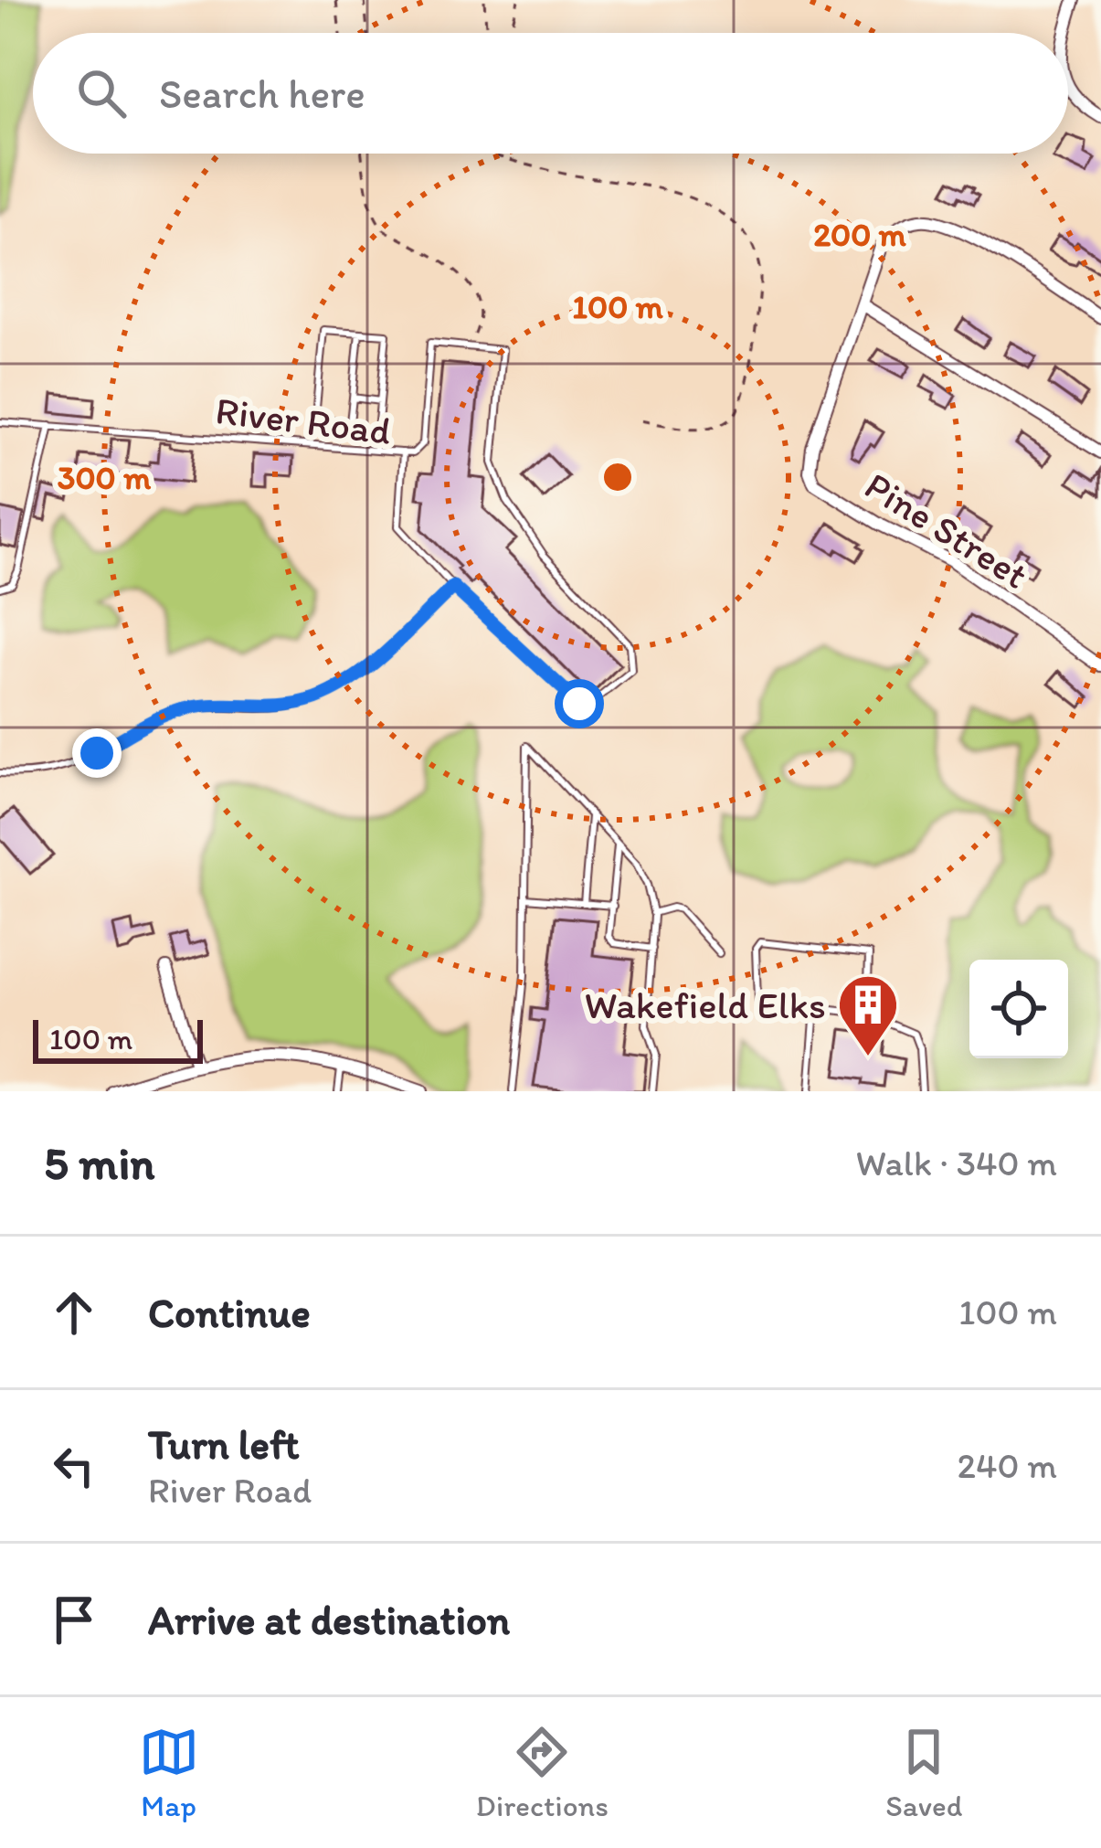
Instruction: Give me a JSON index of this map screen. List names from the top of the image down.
{
  "streets": {
    "street": ["Pine Street"],
    "lane": ["River Road"]
  },
  "places": {
    "building": ["Wakefield Elks"]
  },
  "scale_bar": "100 m",
  "page": {
    "search": "Search here",
    "scale": "100 m",
    "heading": ["5 min", "Walk · 340 m"],
    "list": [
      ["Continue", "100 m"],
      ["Turn left", "River Road", "240 m"],
      "Arrive at destination"
    ],
    "nav": ["Map", "Directions", "Saved"]
  },
  "rings": ["200 m", "100 m", "300 m"]
}
